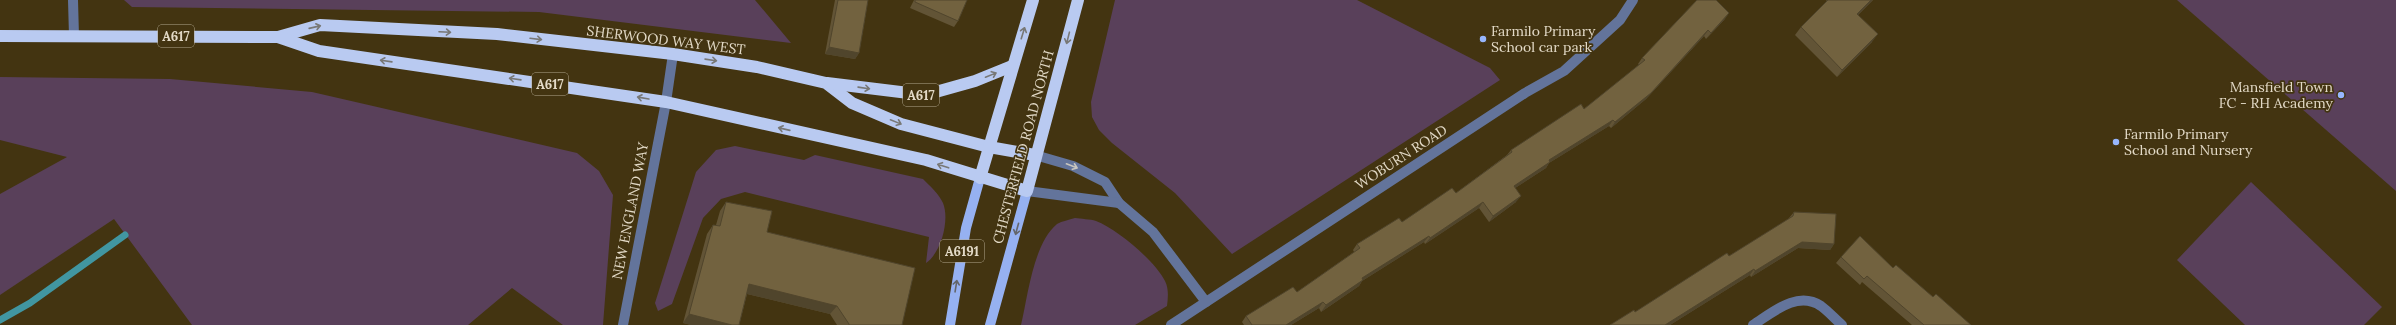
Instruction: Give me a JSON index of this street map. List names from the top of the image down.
{
  "streets": {
    "highway": ["A617", "SHERWOOD WAY WEST", "CHESTERFIELD ROAD NORTH"],
    "main road": ["A6191"],
    "street": ["WOBURN ROAD", "NEW ENGLAND WAY"]
  },
  "crossings": [
    ["A617", "SHERWOOD WAY WEST"],
    ["SHERWOOD WAY WEST", "CHESTERFIELD ROAD NORTH"],
    ["SHERWOOD WAY WEST", "NEW ENGLAND WAY"],
    ["SHERWOOD WAY WEST", "A6191"]
  ],
  "places": ["Farmilo Primary School car park", "Mansfield Town FC - RH Academy", "Farmilo Primary School and Nursery"]
}
